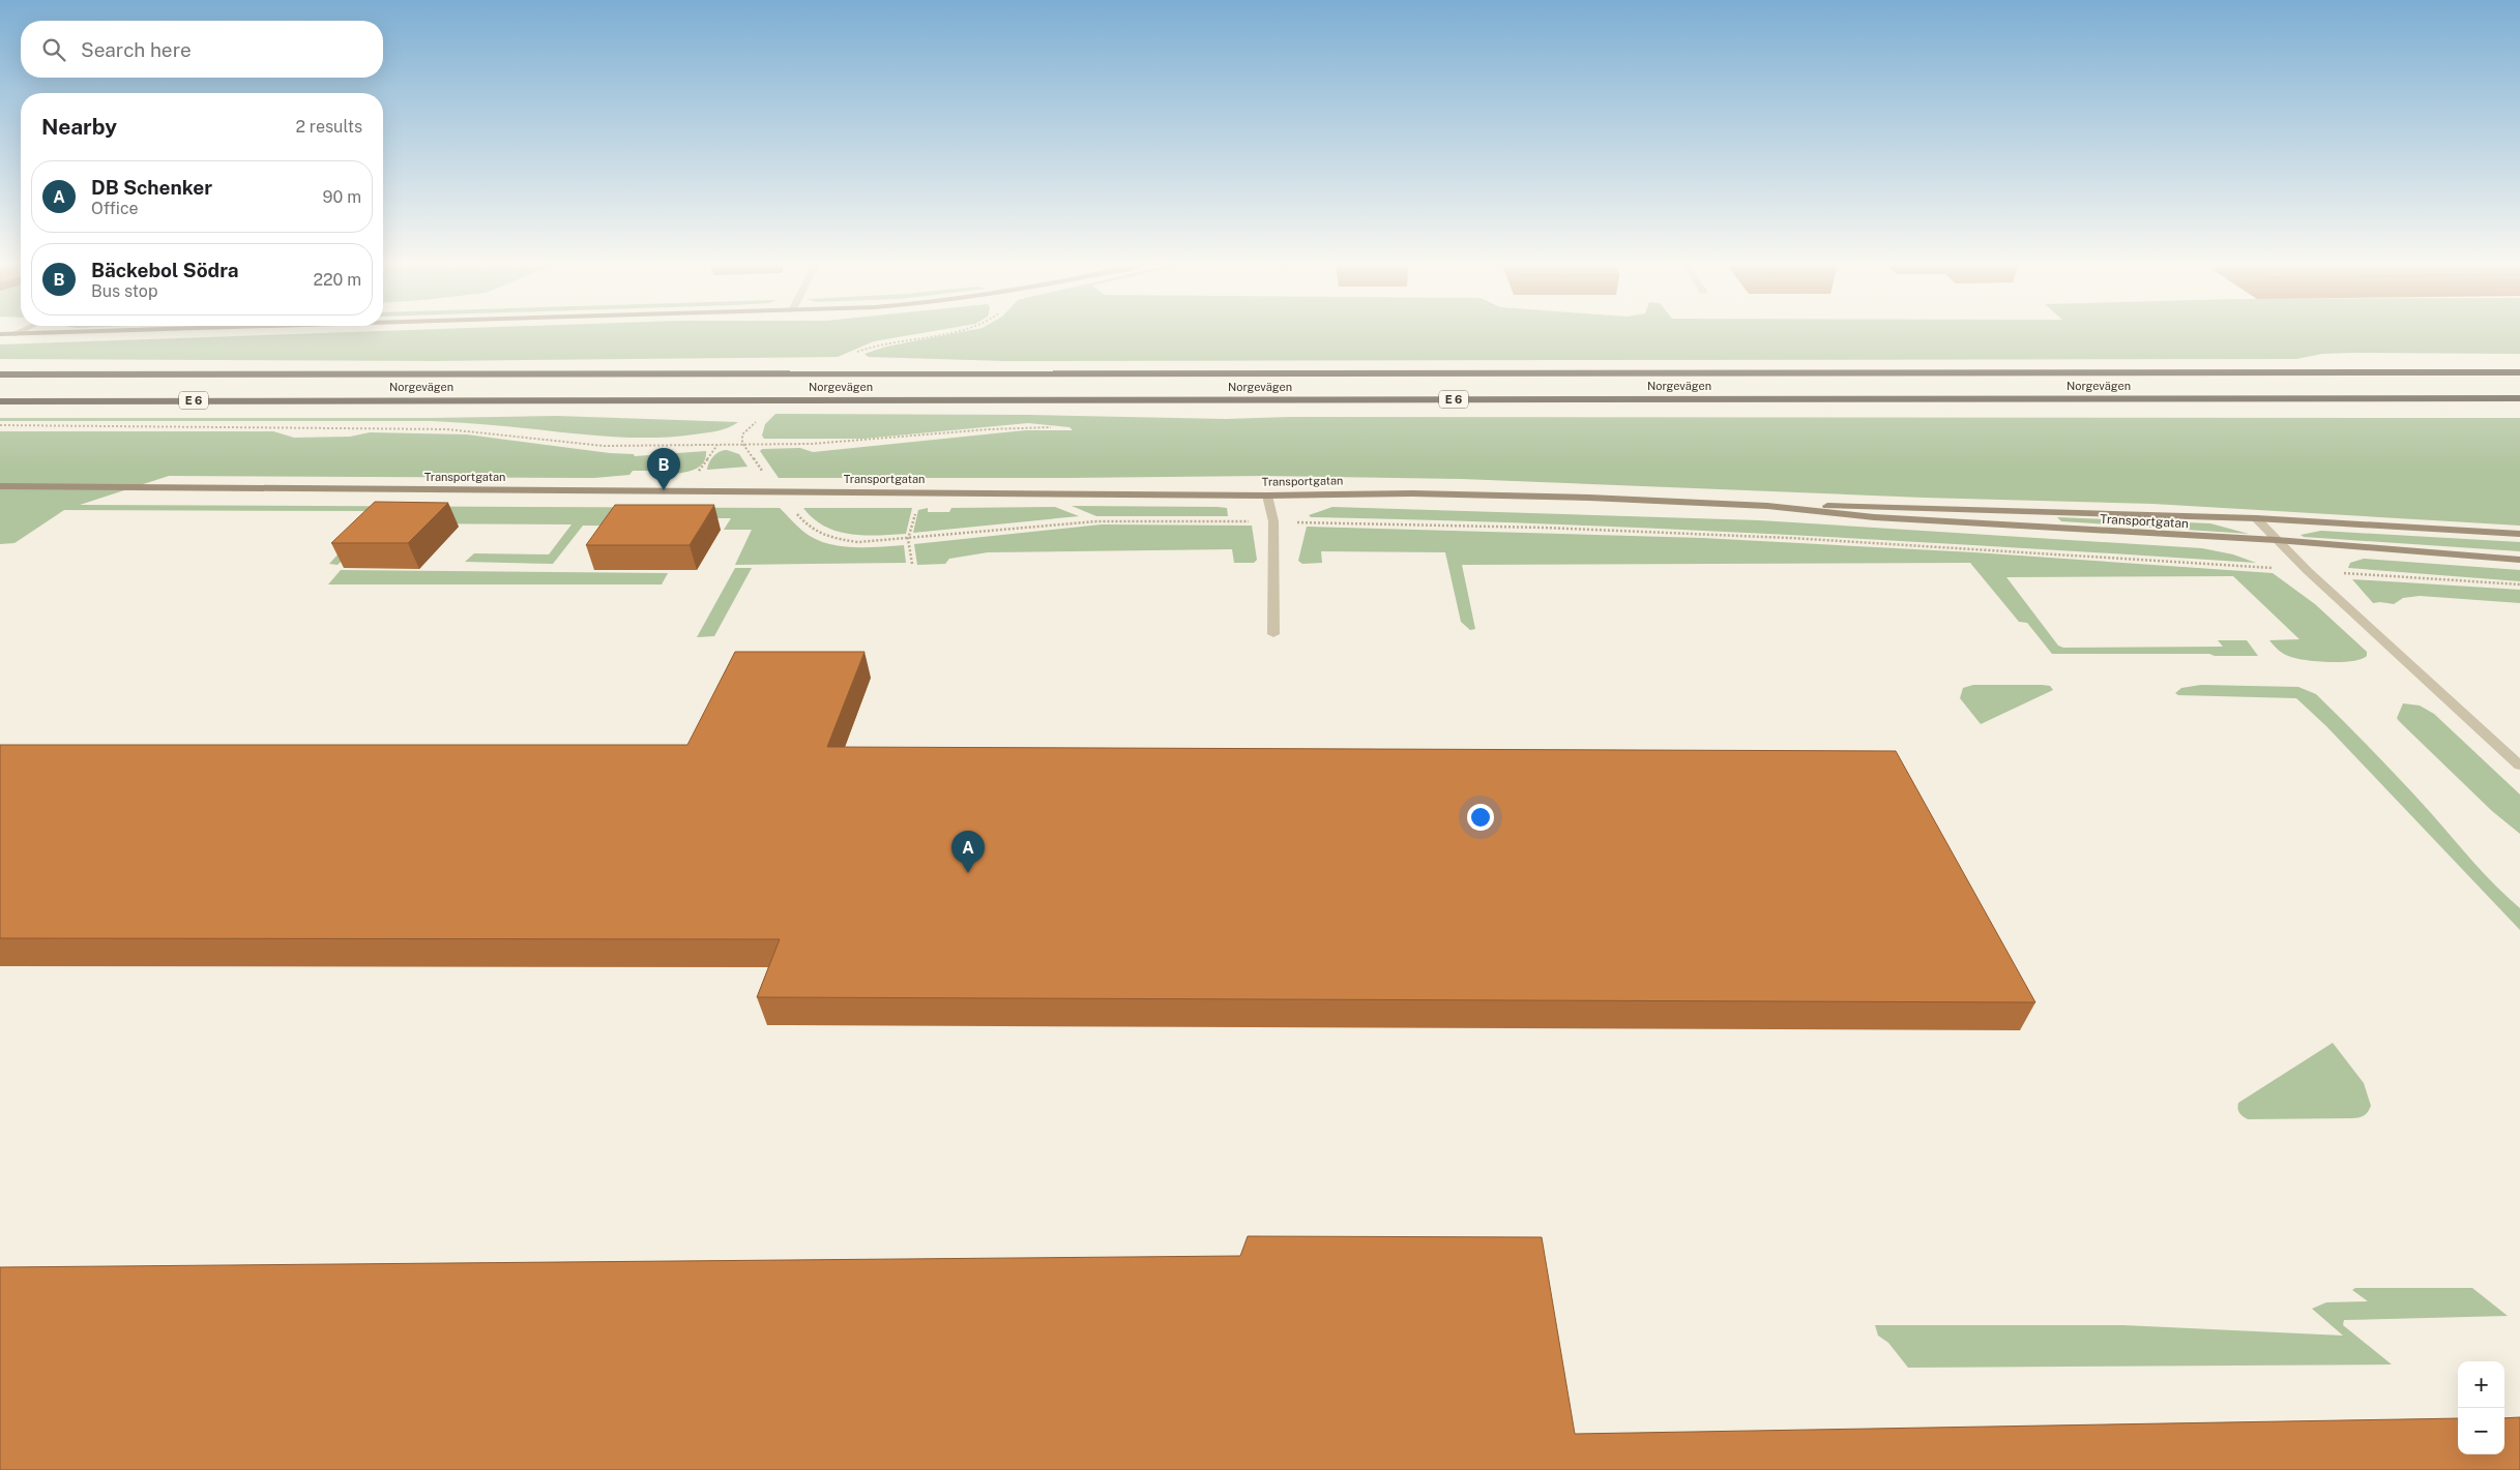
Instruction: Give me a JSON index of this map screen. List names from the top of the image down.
{
  "streets": {
    "highway": ["Norgevägen", "E 6"],
    "street": ["Transportgatan"]
  },
  "page": {
    "search": "Search here",
    "heading": ["Nearby", "2 results"],
    "list": [
      {
        "mark": "A",
        "name": "DB Schenker",
        "note": "Office",
        "value": "90 m"
      },
      {
        "mark": "B",
        "name": "Bäckebol Södra",
        "note": "Bus stop",
        "value": "220 m"
      }
    ],
    "pins": ["B", "A"],
    "map_buttons": ["+", "−"]
  }
}
